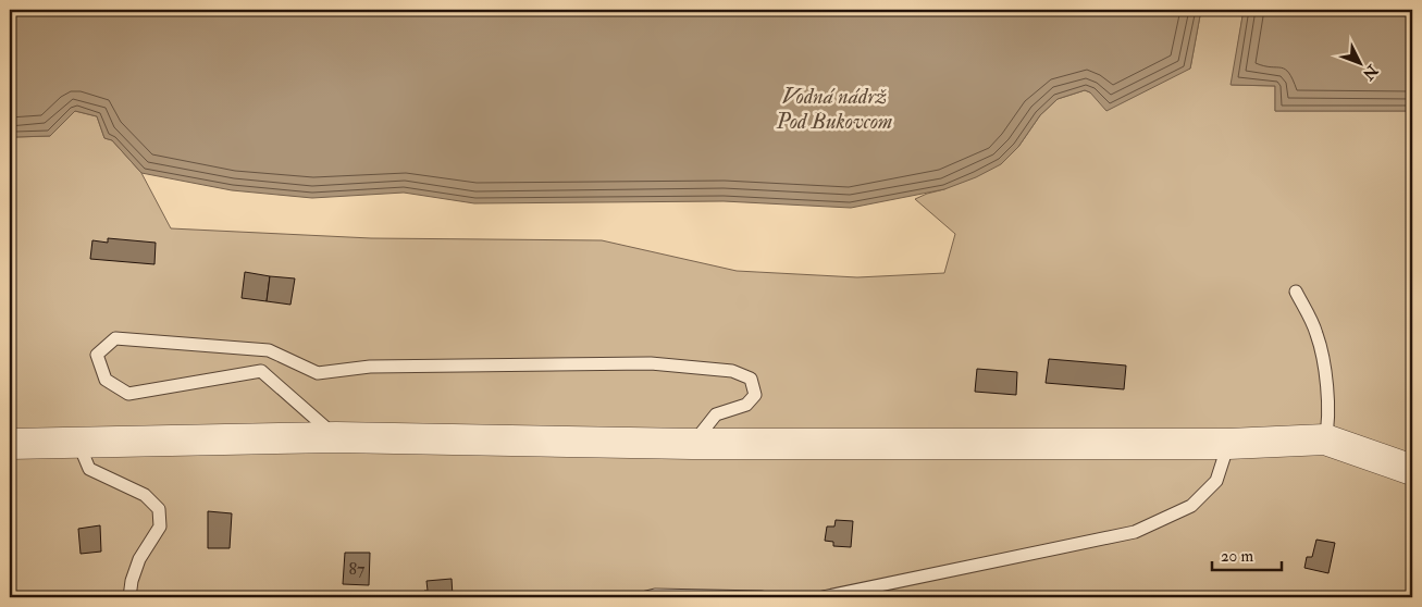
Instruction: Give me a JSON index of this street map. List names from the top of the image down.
{
  "water": ["Vodná nádrž Pod Bukovcom"],
  "house_numbers": ["87"],
  "scale_bar": "20 m",
  "north": "bottom right"
}
